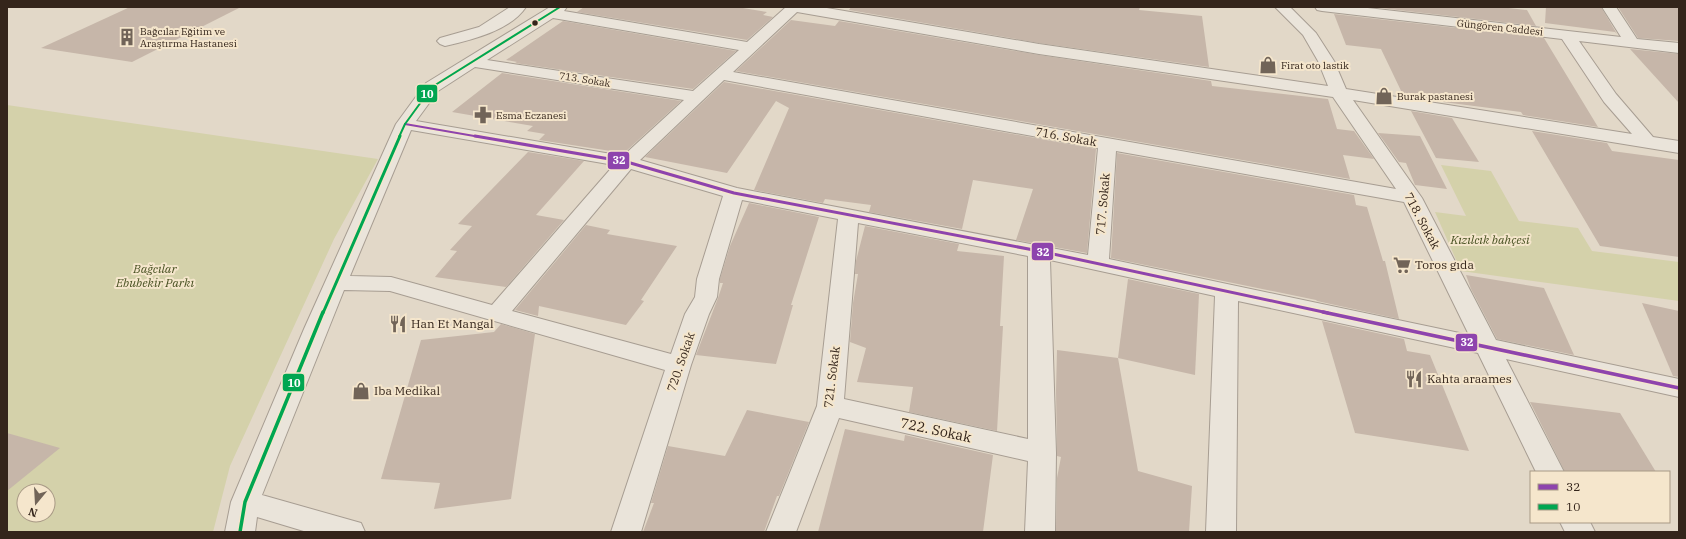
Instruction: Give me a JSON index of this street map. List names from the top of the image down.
{
  "streets": {
    "street": [
      "Güngören Caddesi",
      "713. Sokak",
      "716. Sokak",
      "717. Sokak",
      "718. Sokak",
      "720. Sokak",
      "721. Sokak",
      "722. Sokak"
    ]
  },
  "crossings": [
    ["716. Sokak", "717. Sokak"],
    ["716. Sokak", "718. Sokak"],
    ["721. Sokak", "722. Sokak"]
  ],
  "parks": ["Kızılcık bahçesi", "Bağcılar Ebubekir Parkı"],
  "places": {
    "building": ["Bağcılar Eğitim ve Araştırma Hastanesi"],
    "shop": ["Firat oto lastik", "Burak pastanesi", "Iba Medikal"],
    "pharmacy": ["Esma Eczanesi"],
    "supermarket": ["Toros gıda"],
    "restaurant": ["Han Et Mangal", "Kahta araames"]
  },
  "lines": ["transit line 10", "transit line 32"],
  "legend": ["32", "10"],
  "north": "bottom"
}
